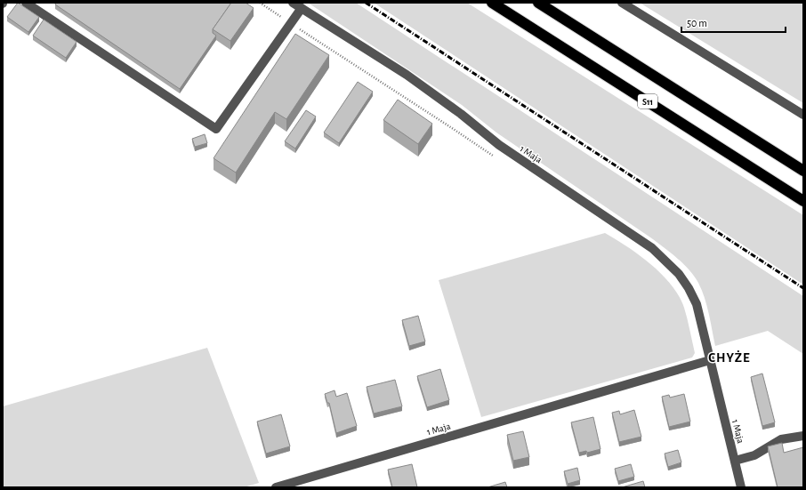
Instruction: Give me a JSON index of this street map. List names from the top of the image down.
{
  "streets": {
    "highway": ["S11"],
    "street": ["1 Maja"]
  },
  "districts": ["CHYŻE"],
  "scale_bar": "50 m"
}
